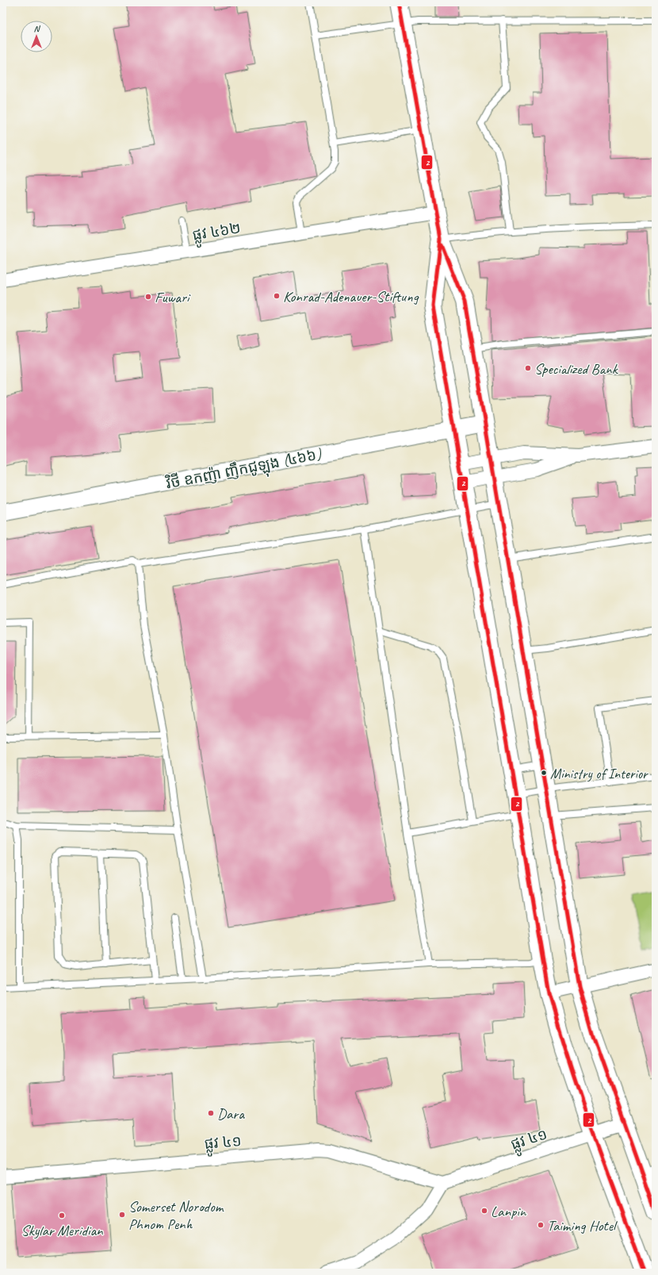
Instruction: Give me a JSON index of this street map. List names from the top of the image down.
{
  "streets": {
    "street": ["ផ្លូវ ៤៦២", "វិថី ឧកញ៉ា ញឹកជូឡុង (៤៦៦)", "ផ្លូវ ៤១"]
  },
  "places": [
    "Konrad-Adenauer-Stiftung",
    "Fuwari",
    "Specialized Bank",
    "Ministry of Interior",
    "Dara",
    "Lanpin",
    "Somerset Norodom Phnom Penh",
    "Skylar Meridian",
    "Taiming Hotel"
  ],
  "lines": ["transit line 2"],
  "north": "top"
}
